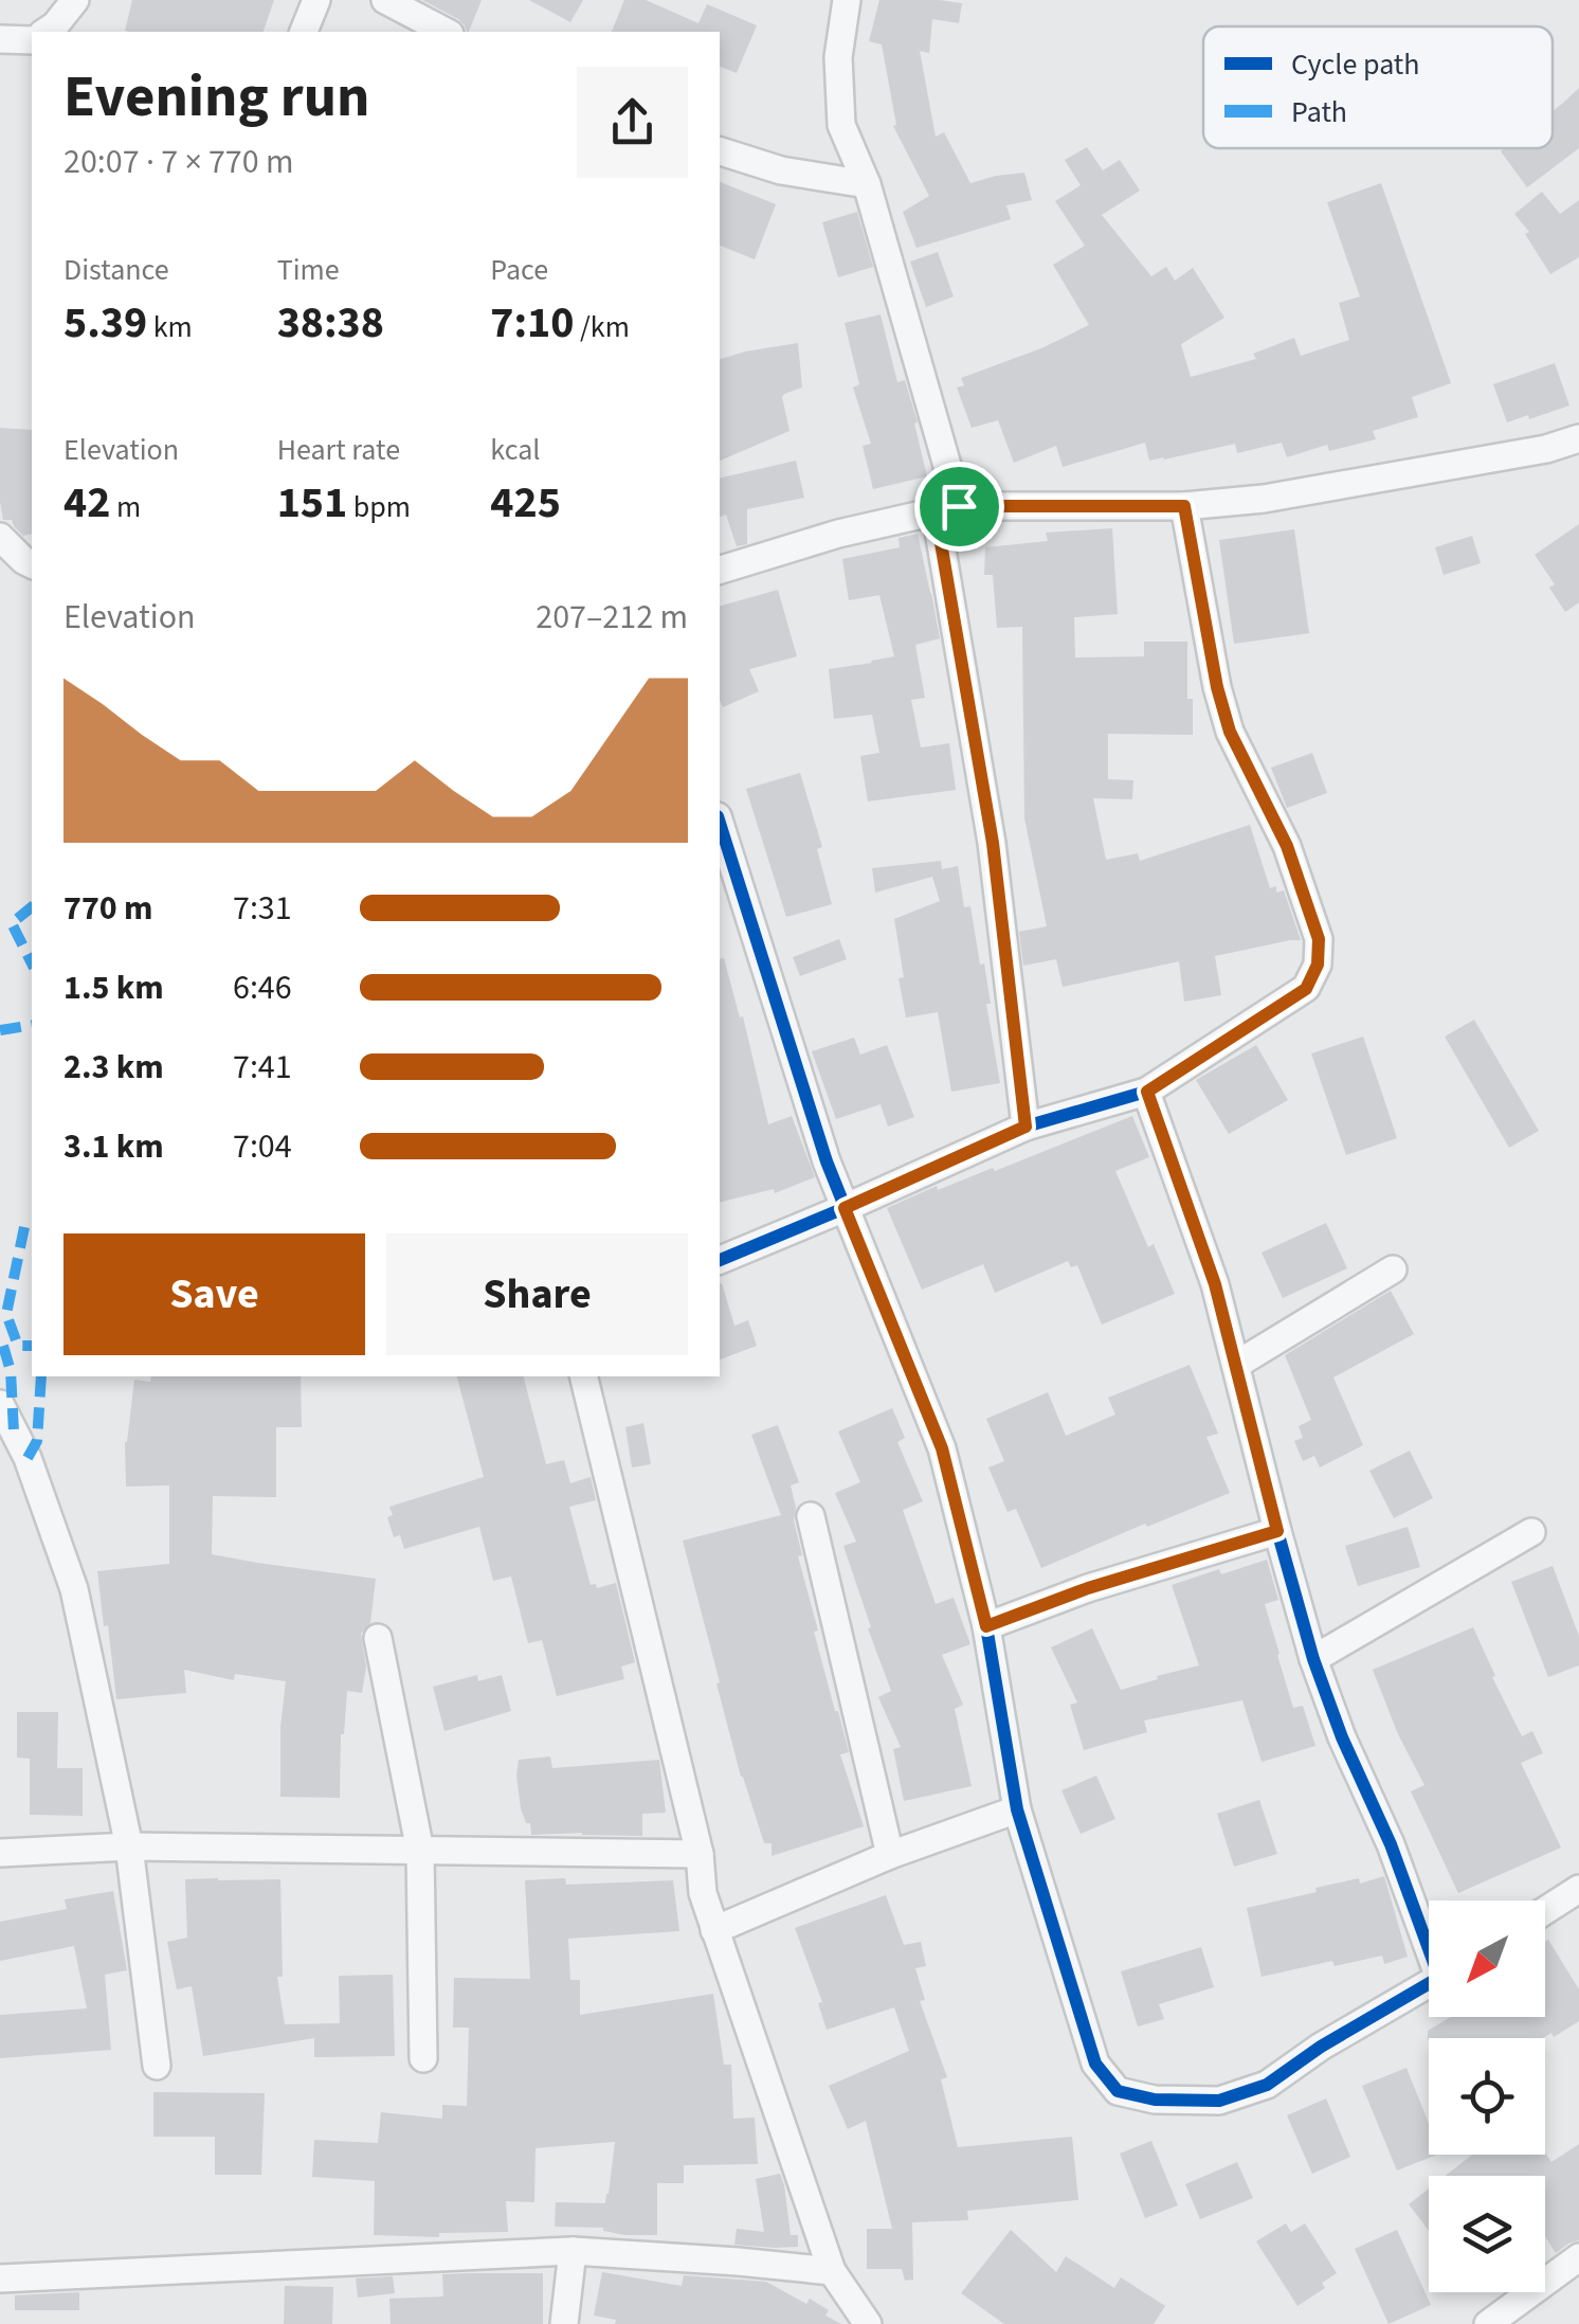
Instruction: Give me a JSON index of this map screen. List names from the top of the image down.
{
  "legend": ["Cycle path", "Path"],
  "north": "bottom left",
  "page": {
    "heading": ["Evening run", "20:07 · 7 × 770 m"],
    "stats": [
      ["Distance", "5.39 km"],
      ["Time", "38:38"],
      ["Pace", "7:10 /km"],
      ["Elevation", "42 m"],
      ["Heart rate", "151 bpm"],
      ["kcal", "425"]
    ],
    "chart": ["Elevation", "207–212 m"],
    "list": [
      {
        "name": "770 m",
        "note": "7:31"
      },
      {
        "name": "1.5 km",
        "note": "6:46"
      },
      {
        "name": "2.3 km",
        "note": "7:41"
      },
      {
        "name": "3.1 km",
        "note": "7:04"
      }
    ],
    "buttons": ["Save", "Share"]
  }
}
